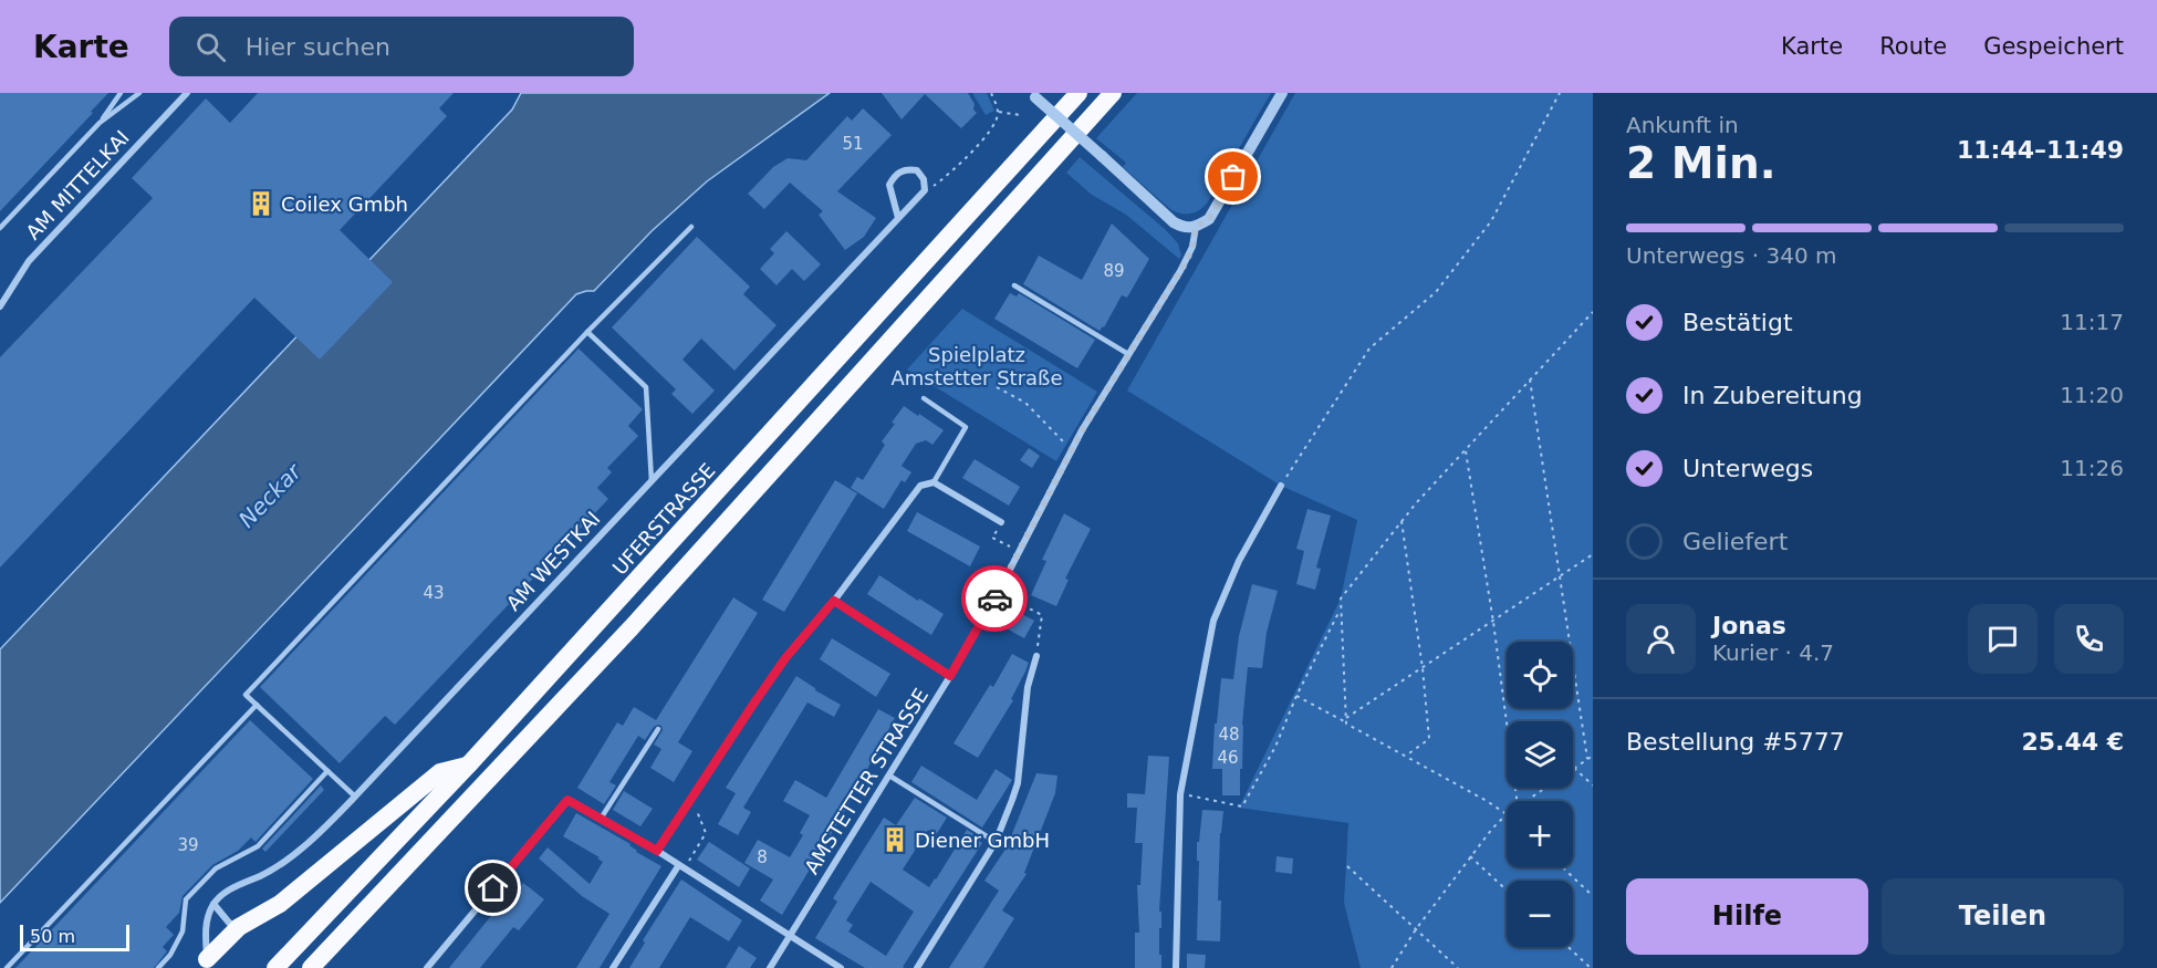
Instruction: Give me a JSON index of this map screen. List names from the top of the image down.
{
  "streets": {
    "highway": ["UFERSTRASSE"],
    "street": ["AM MITTELKAI", "AM WESTKAI", "AMSTETTER STRASSE"]
  },
  "water": ["Neckar"],
  "parks": ["Spielplatz Amstetter Straße"],
  "places": {
    "building": ["Coilex Gmbh", "Diener GmbH"]
  },
  "house_numbers": [
    "51",
    "89",
    "43",
    "48",
    "46",
    "39",
    "8"
  ],
  "scale_bar": "50 m",
  "page": {
    "header": "Karte",
    "search": "Hier suchen",
    "nav": ["Karte", "Route", "Gespeichert"],
    "heading": ["2 Min.", "Ankunft in", "11:44–11:49"],
    "panel": [
      "Jonas",
      "Kurier · 4.7",
      "Bestellung #5777",
      "25.44 €"
    ],
    "bar": "Unterwegs · 340 m",
    "list": [
      ["Bestätigt", "11:17"],
      ["In Zubereitung", "11:20"],
      ["Unterwegs", "11:26"],
      "Geliefert"
    ],
    "map_buttons": ["+", "−"],
    "buttons": ["Hilfe", "Teilen"],
    "scale": "50 m"
  }
}
